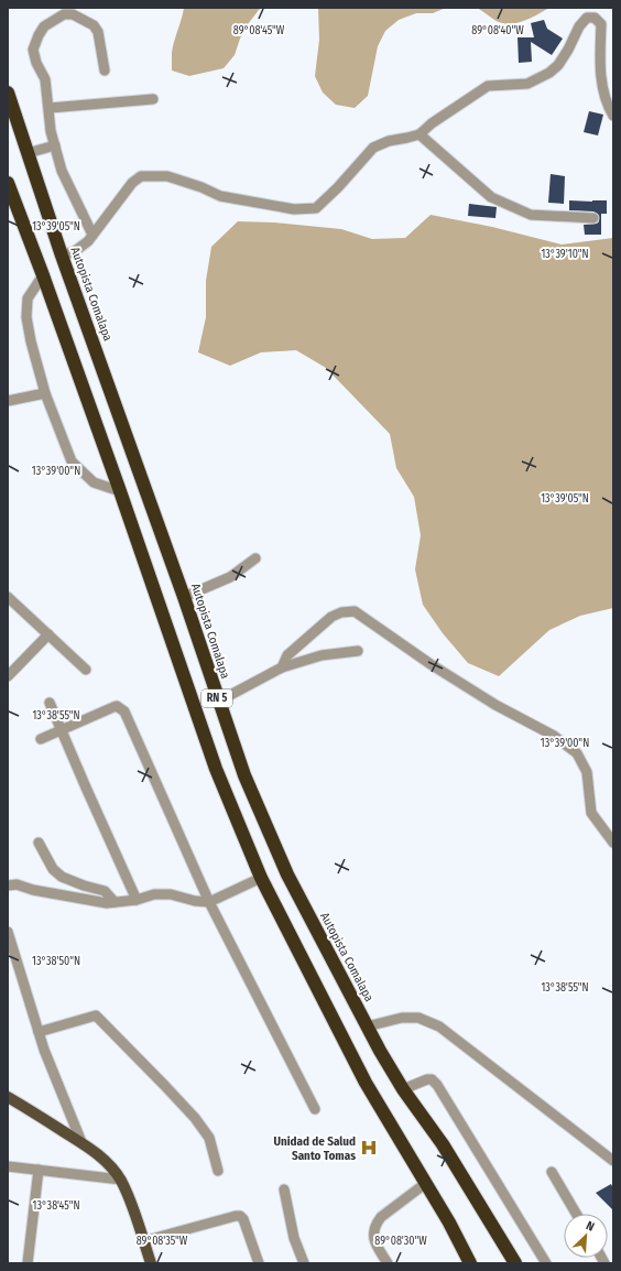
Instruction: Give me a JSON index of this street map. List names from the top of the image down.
{
  "streets": {
    "highway": ["Autopista Comalapa", "RN 5"]
  },
  "places": {
    "hospital": ["Unidad de Salud Santo Tomas"]
  },
  "north": "top right",
  "coordinates": [
    "89°08'45\"W",
    "89°08'40\"W",
    "13°39'05\"N",
    "13°39'10\"N",
    "13°39'00\"N",
    "13°38'55\"N",
    "13°38'50\"N",
    "13°38'45\"N",
    "89°08'35\"W",
    "89°08'30\"W"
  ]
}
